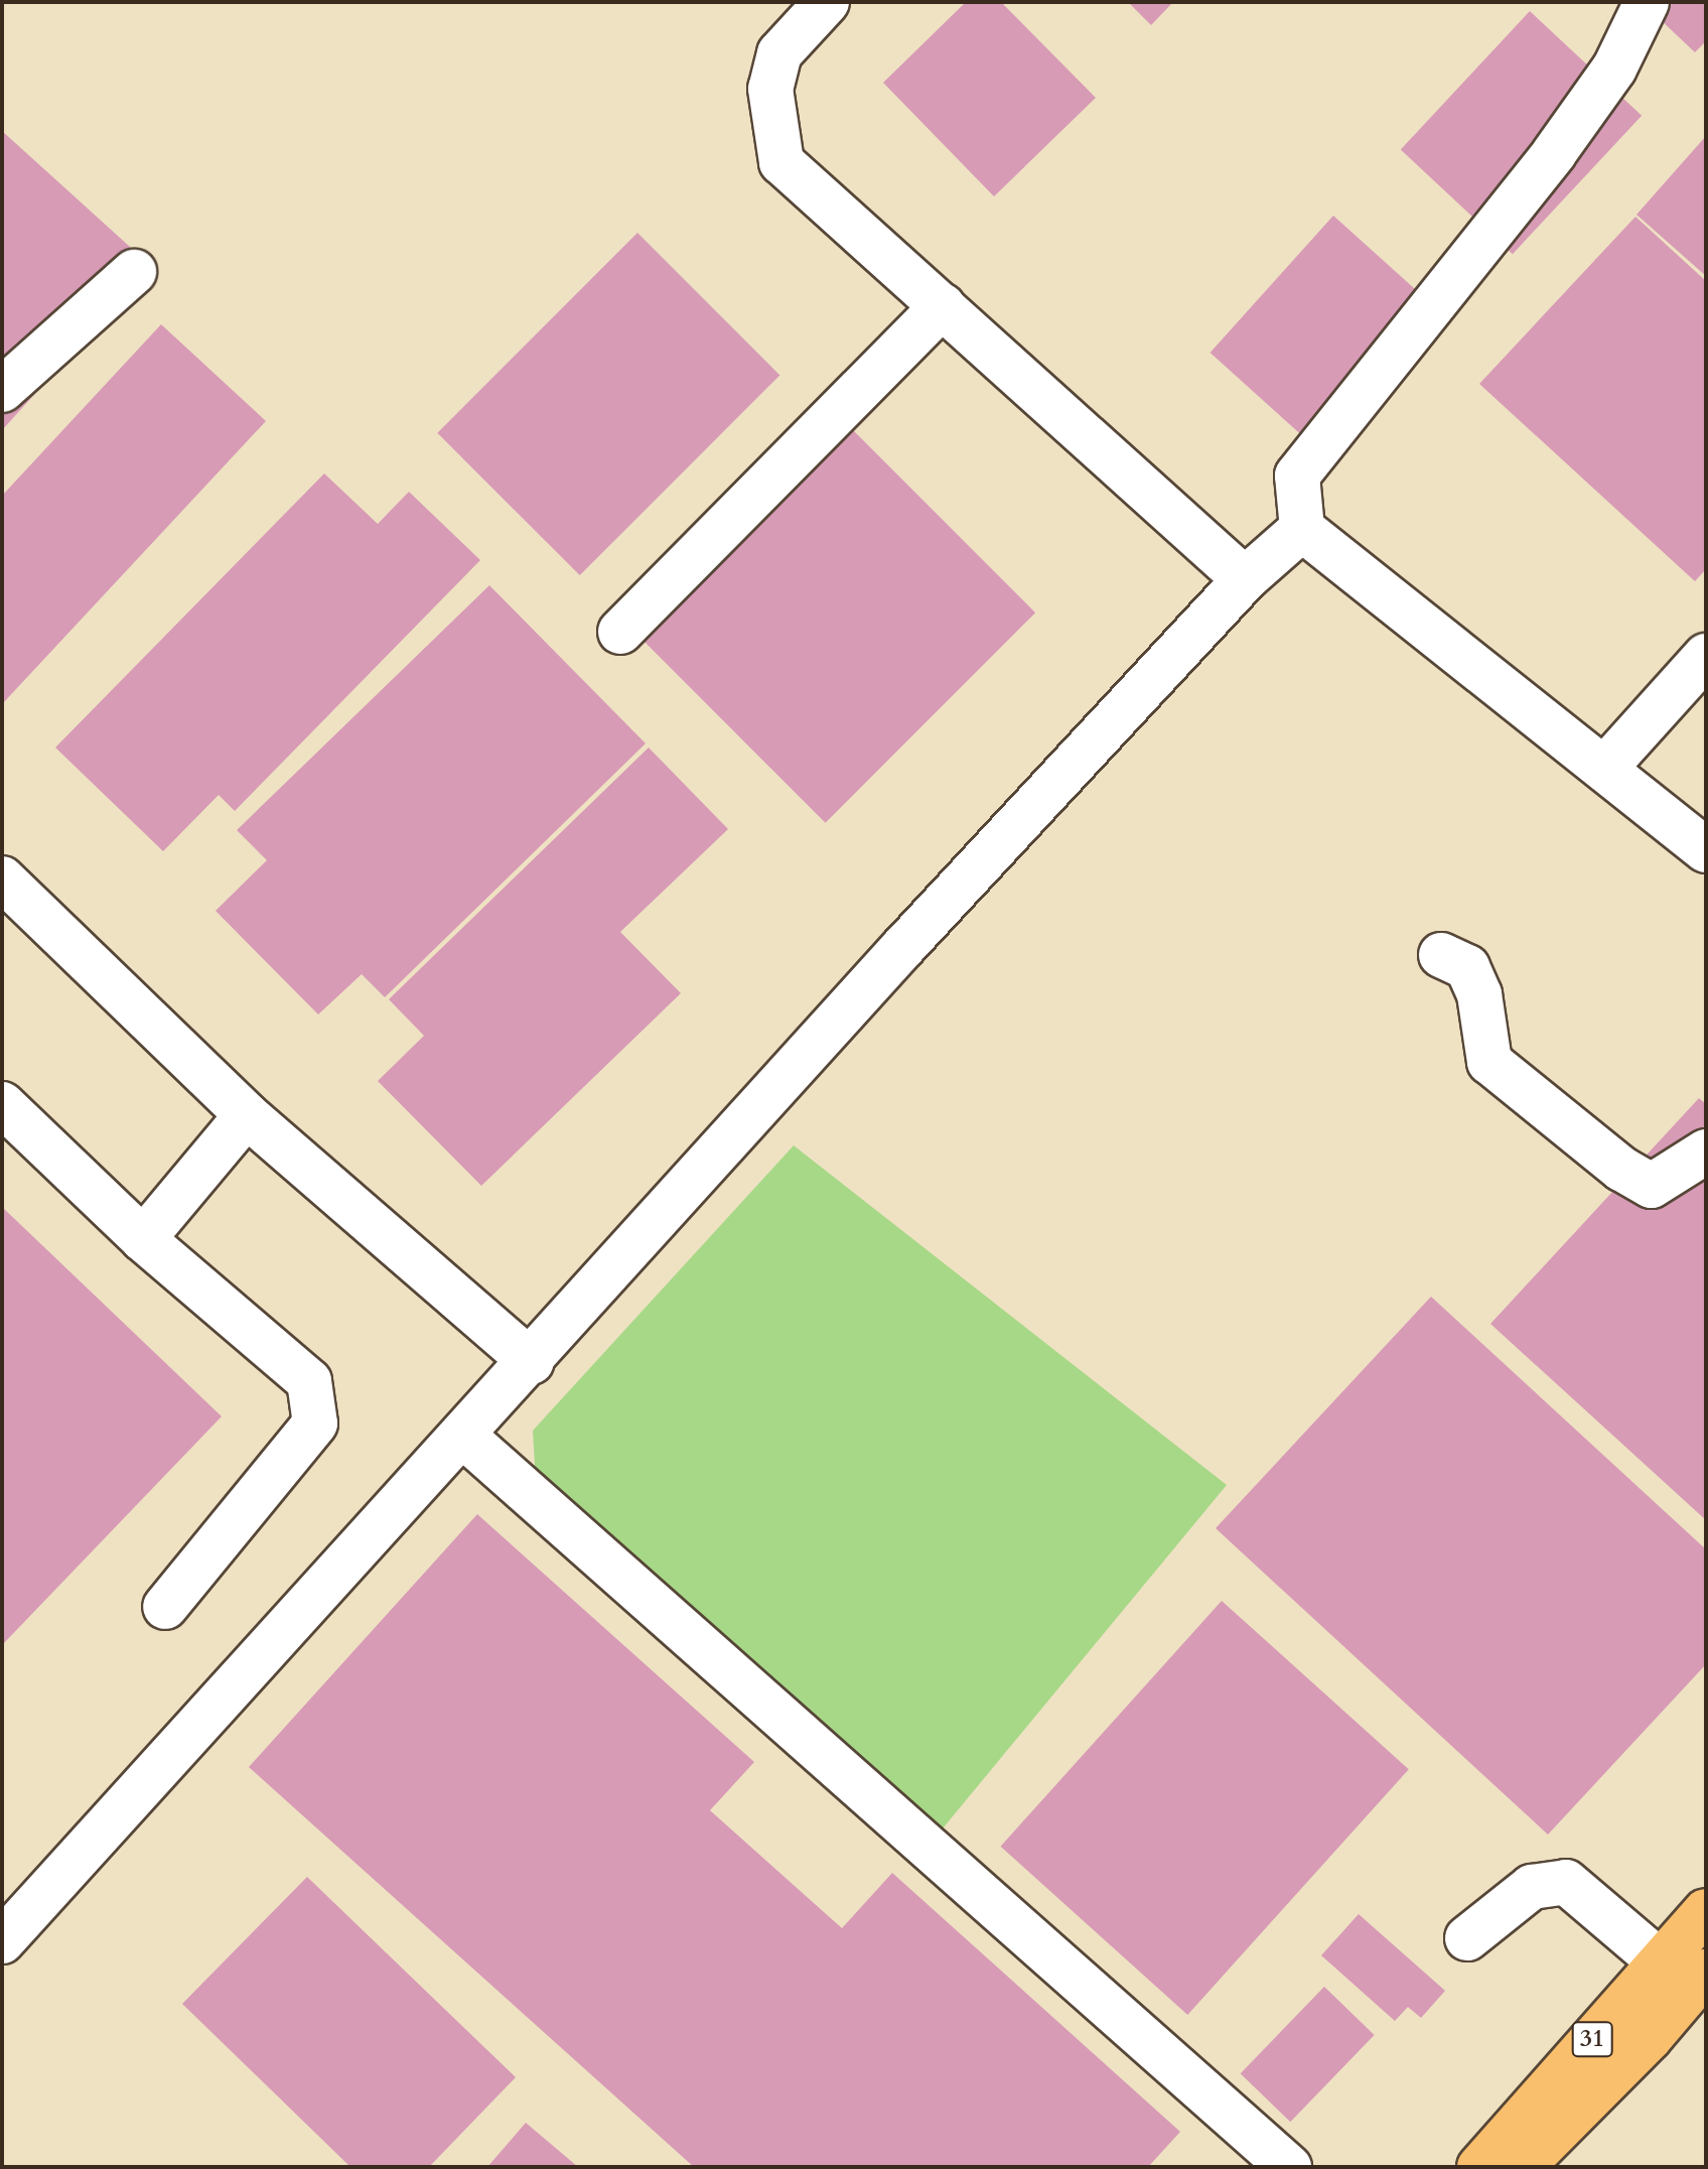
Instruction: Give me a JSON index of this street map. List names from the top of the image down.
{
  "streets": {
    "main road": ["31"]
  }
}
